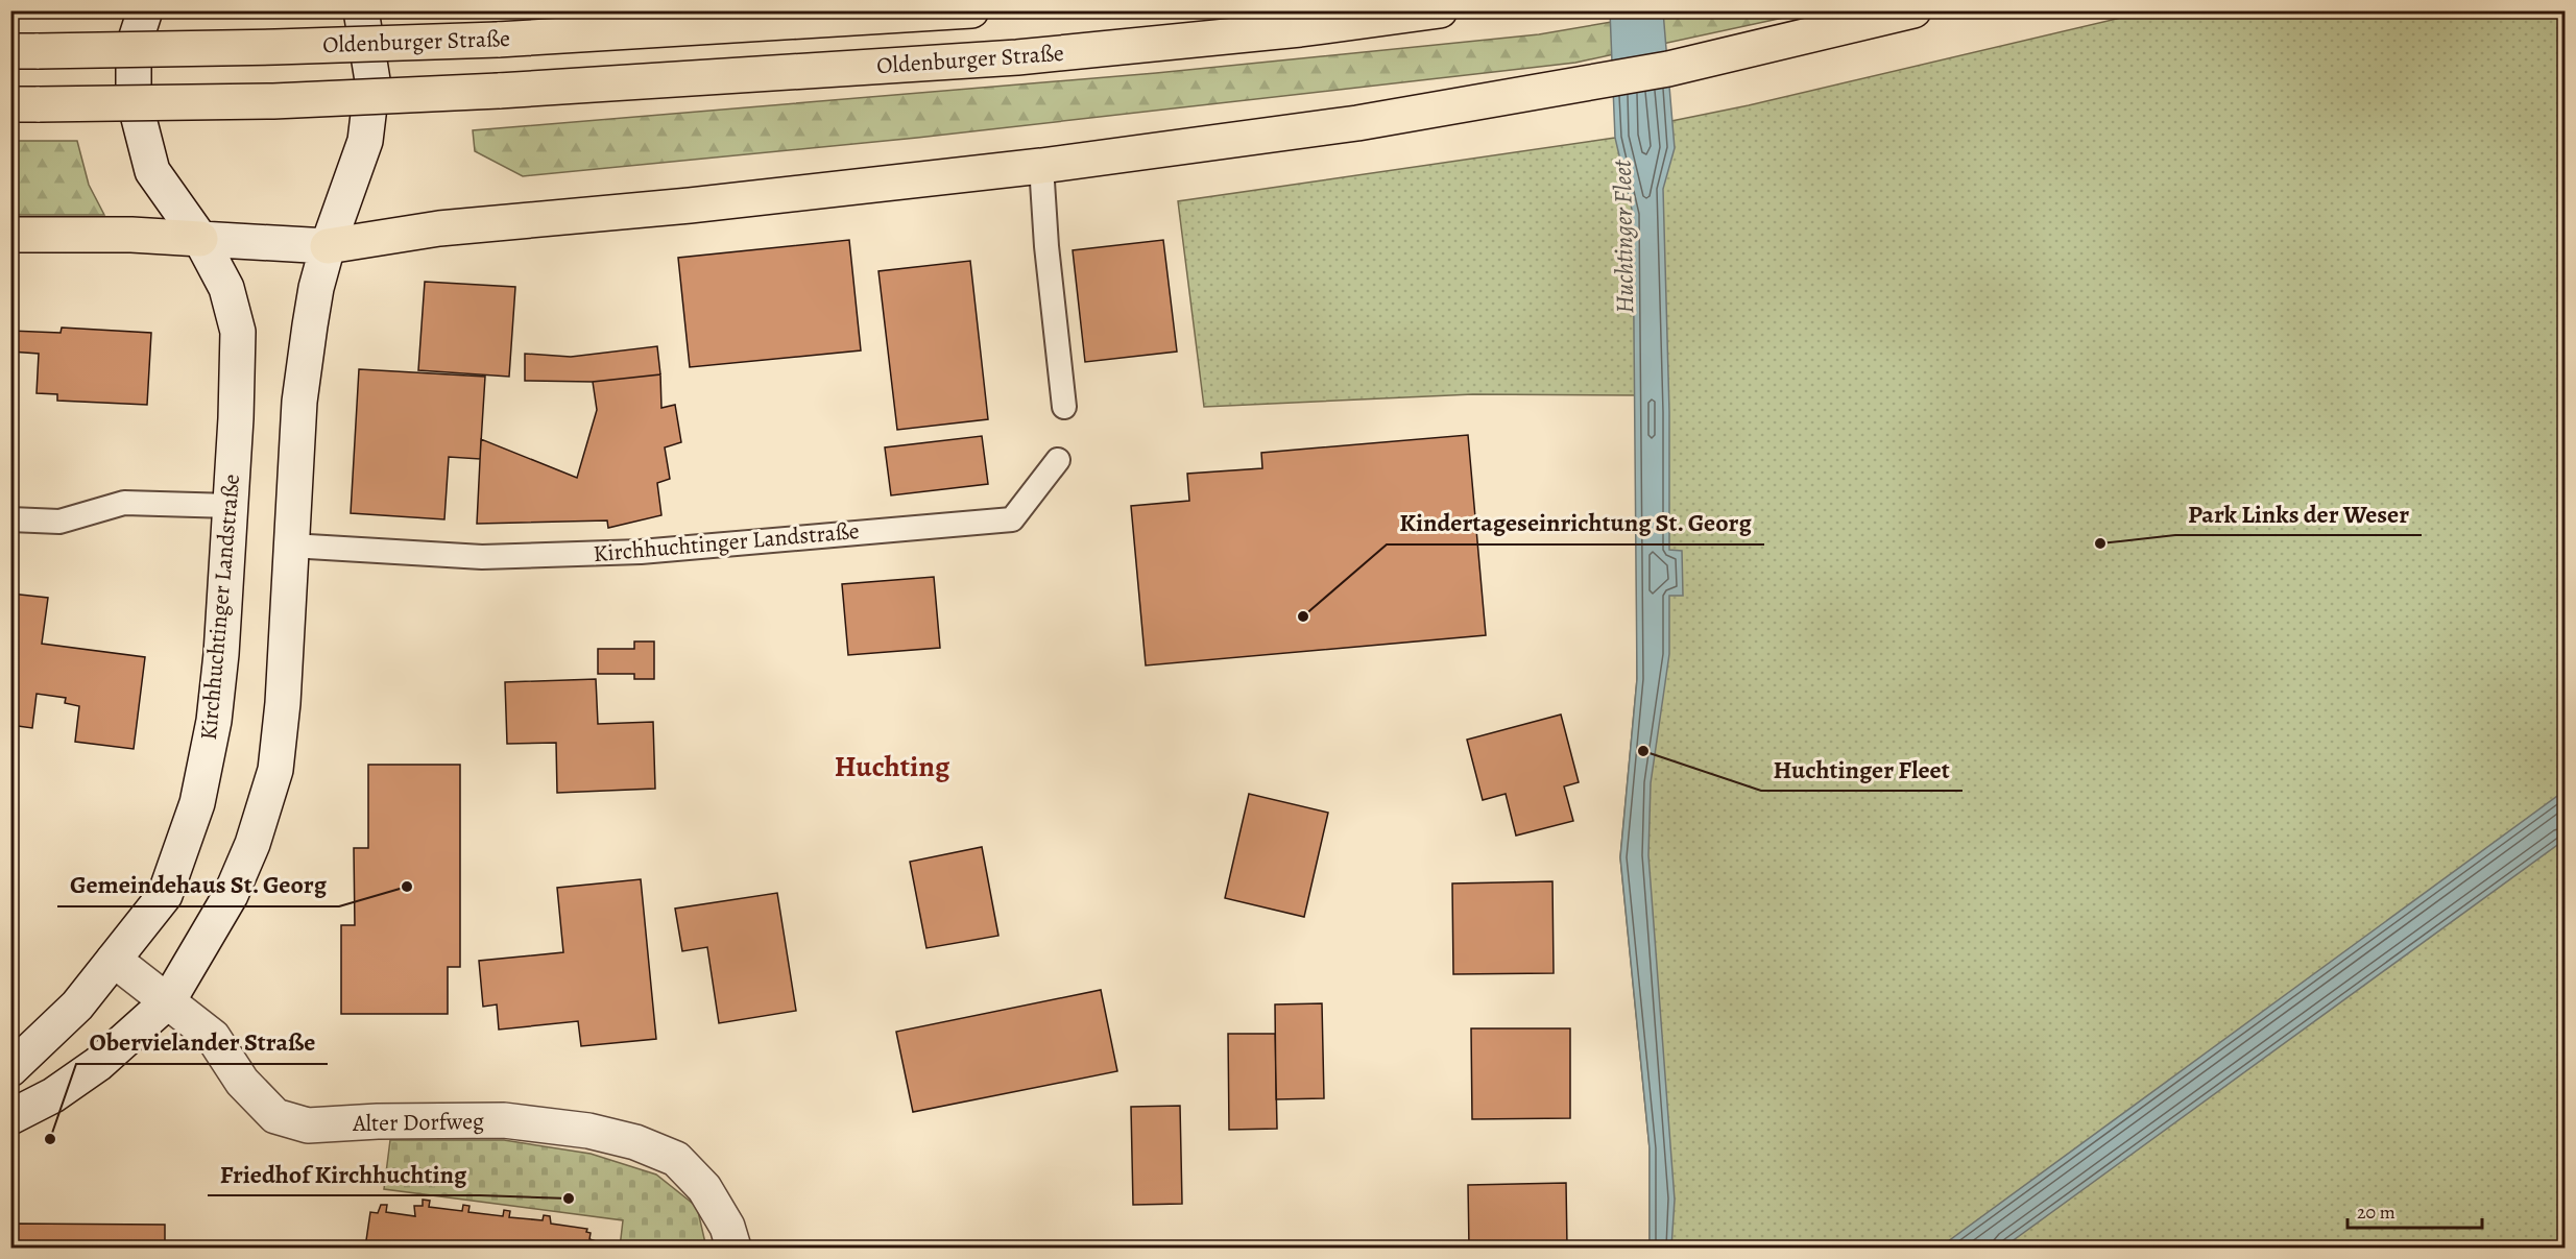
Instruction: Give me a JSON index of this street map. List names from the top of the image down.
{
  "streets": {
    "highway": ["Oldenburger Straße"],
    "main road": ["Kirchhuchtinger Landstraße", "Alter Dorfweg"]
  },
  "crossings": [
    ["Kirchhuchtinger Landstraße", "Alter Dorfweg"]
  ],
  "districts": ["Huchting"],
  "water": ["Huchtinger Fleet"],
  "places": [
    "Park Links der Weser",
    "Kindertageseinrichtung St. Georg",
    "Huchtinger Fleet",
    "Gemeindehaus St. Georg",
    "Obervielander Straße",
    "Friedhof Kirchhuchting"
  ],
  "scale_bar": "20 m"
}
